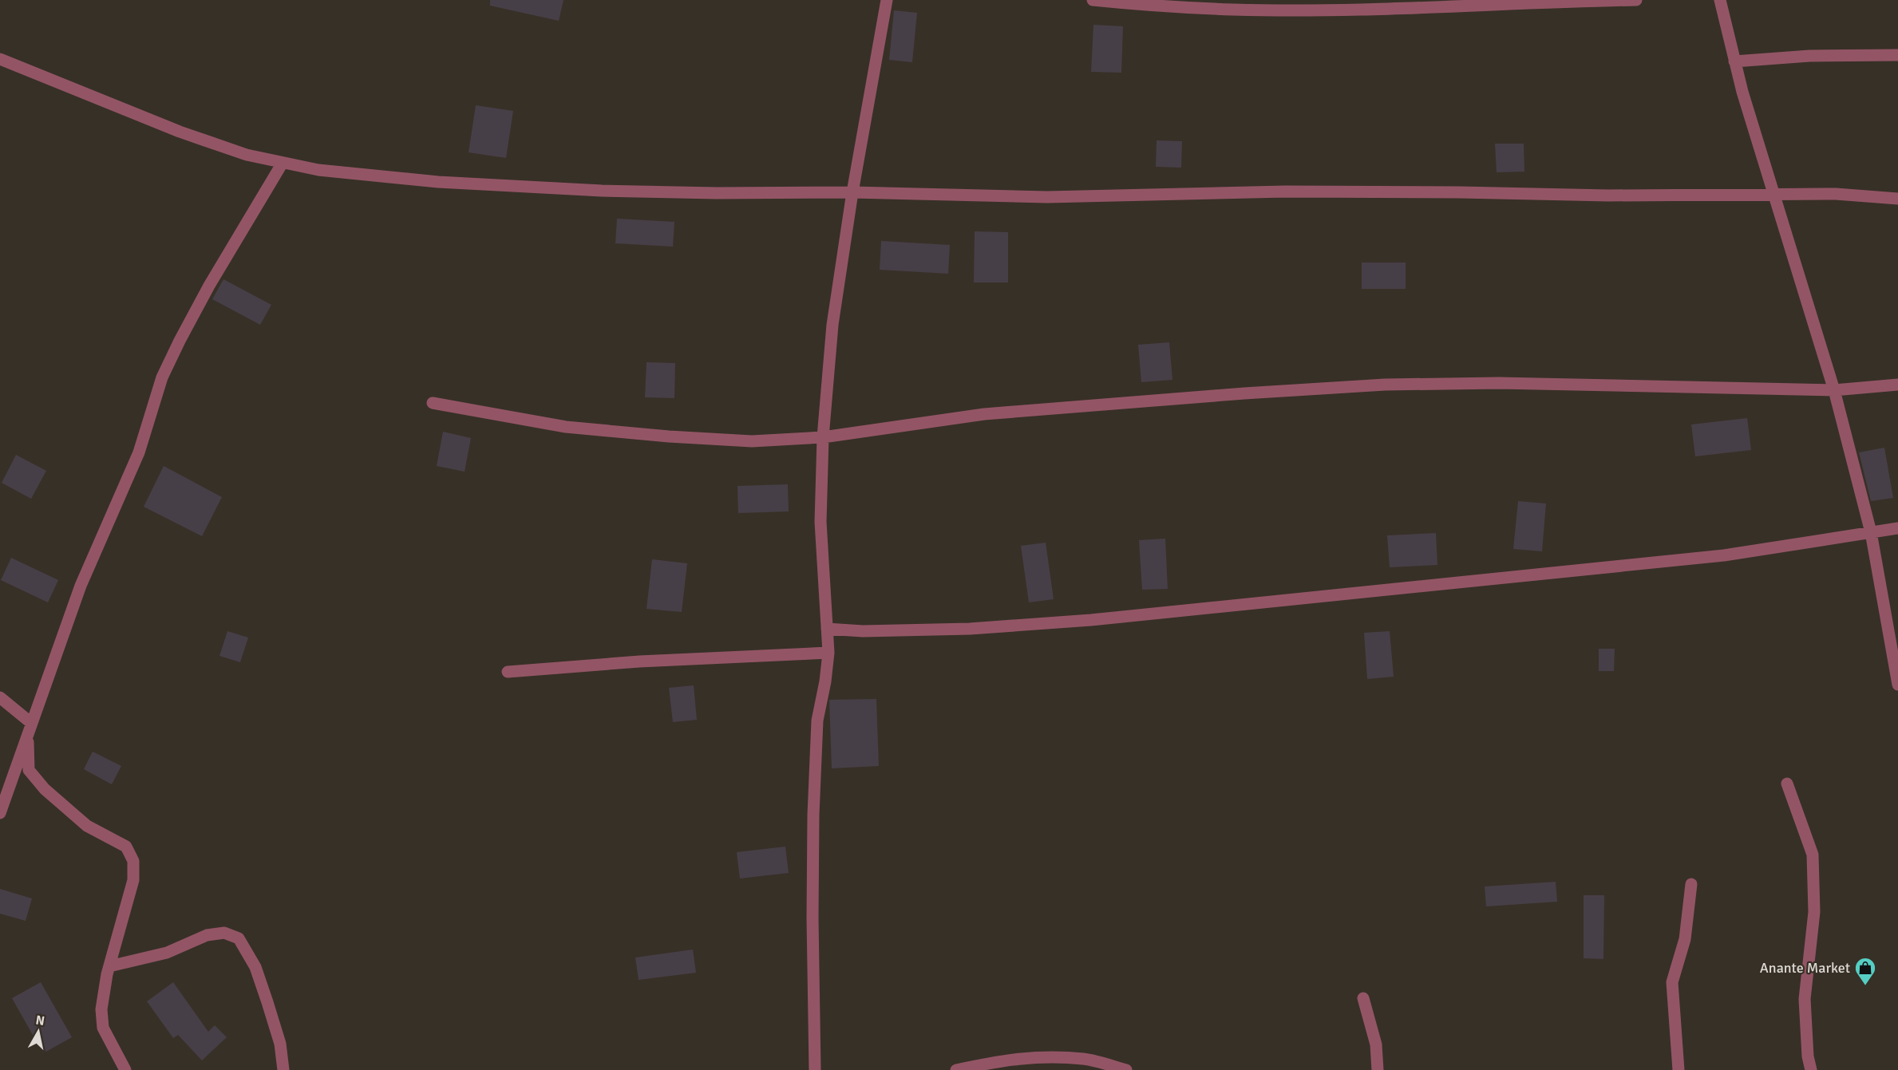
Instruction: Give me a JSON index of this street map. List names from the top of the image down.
{
  "places": {
    "shop": ["Anante Market"]
  },
  "north": "top"
}
